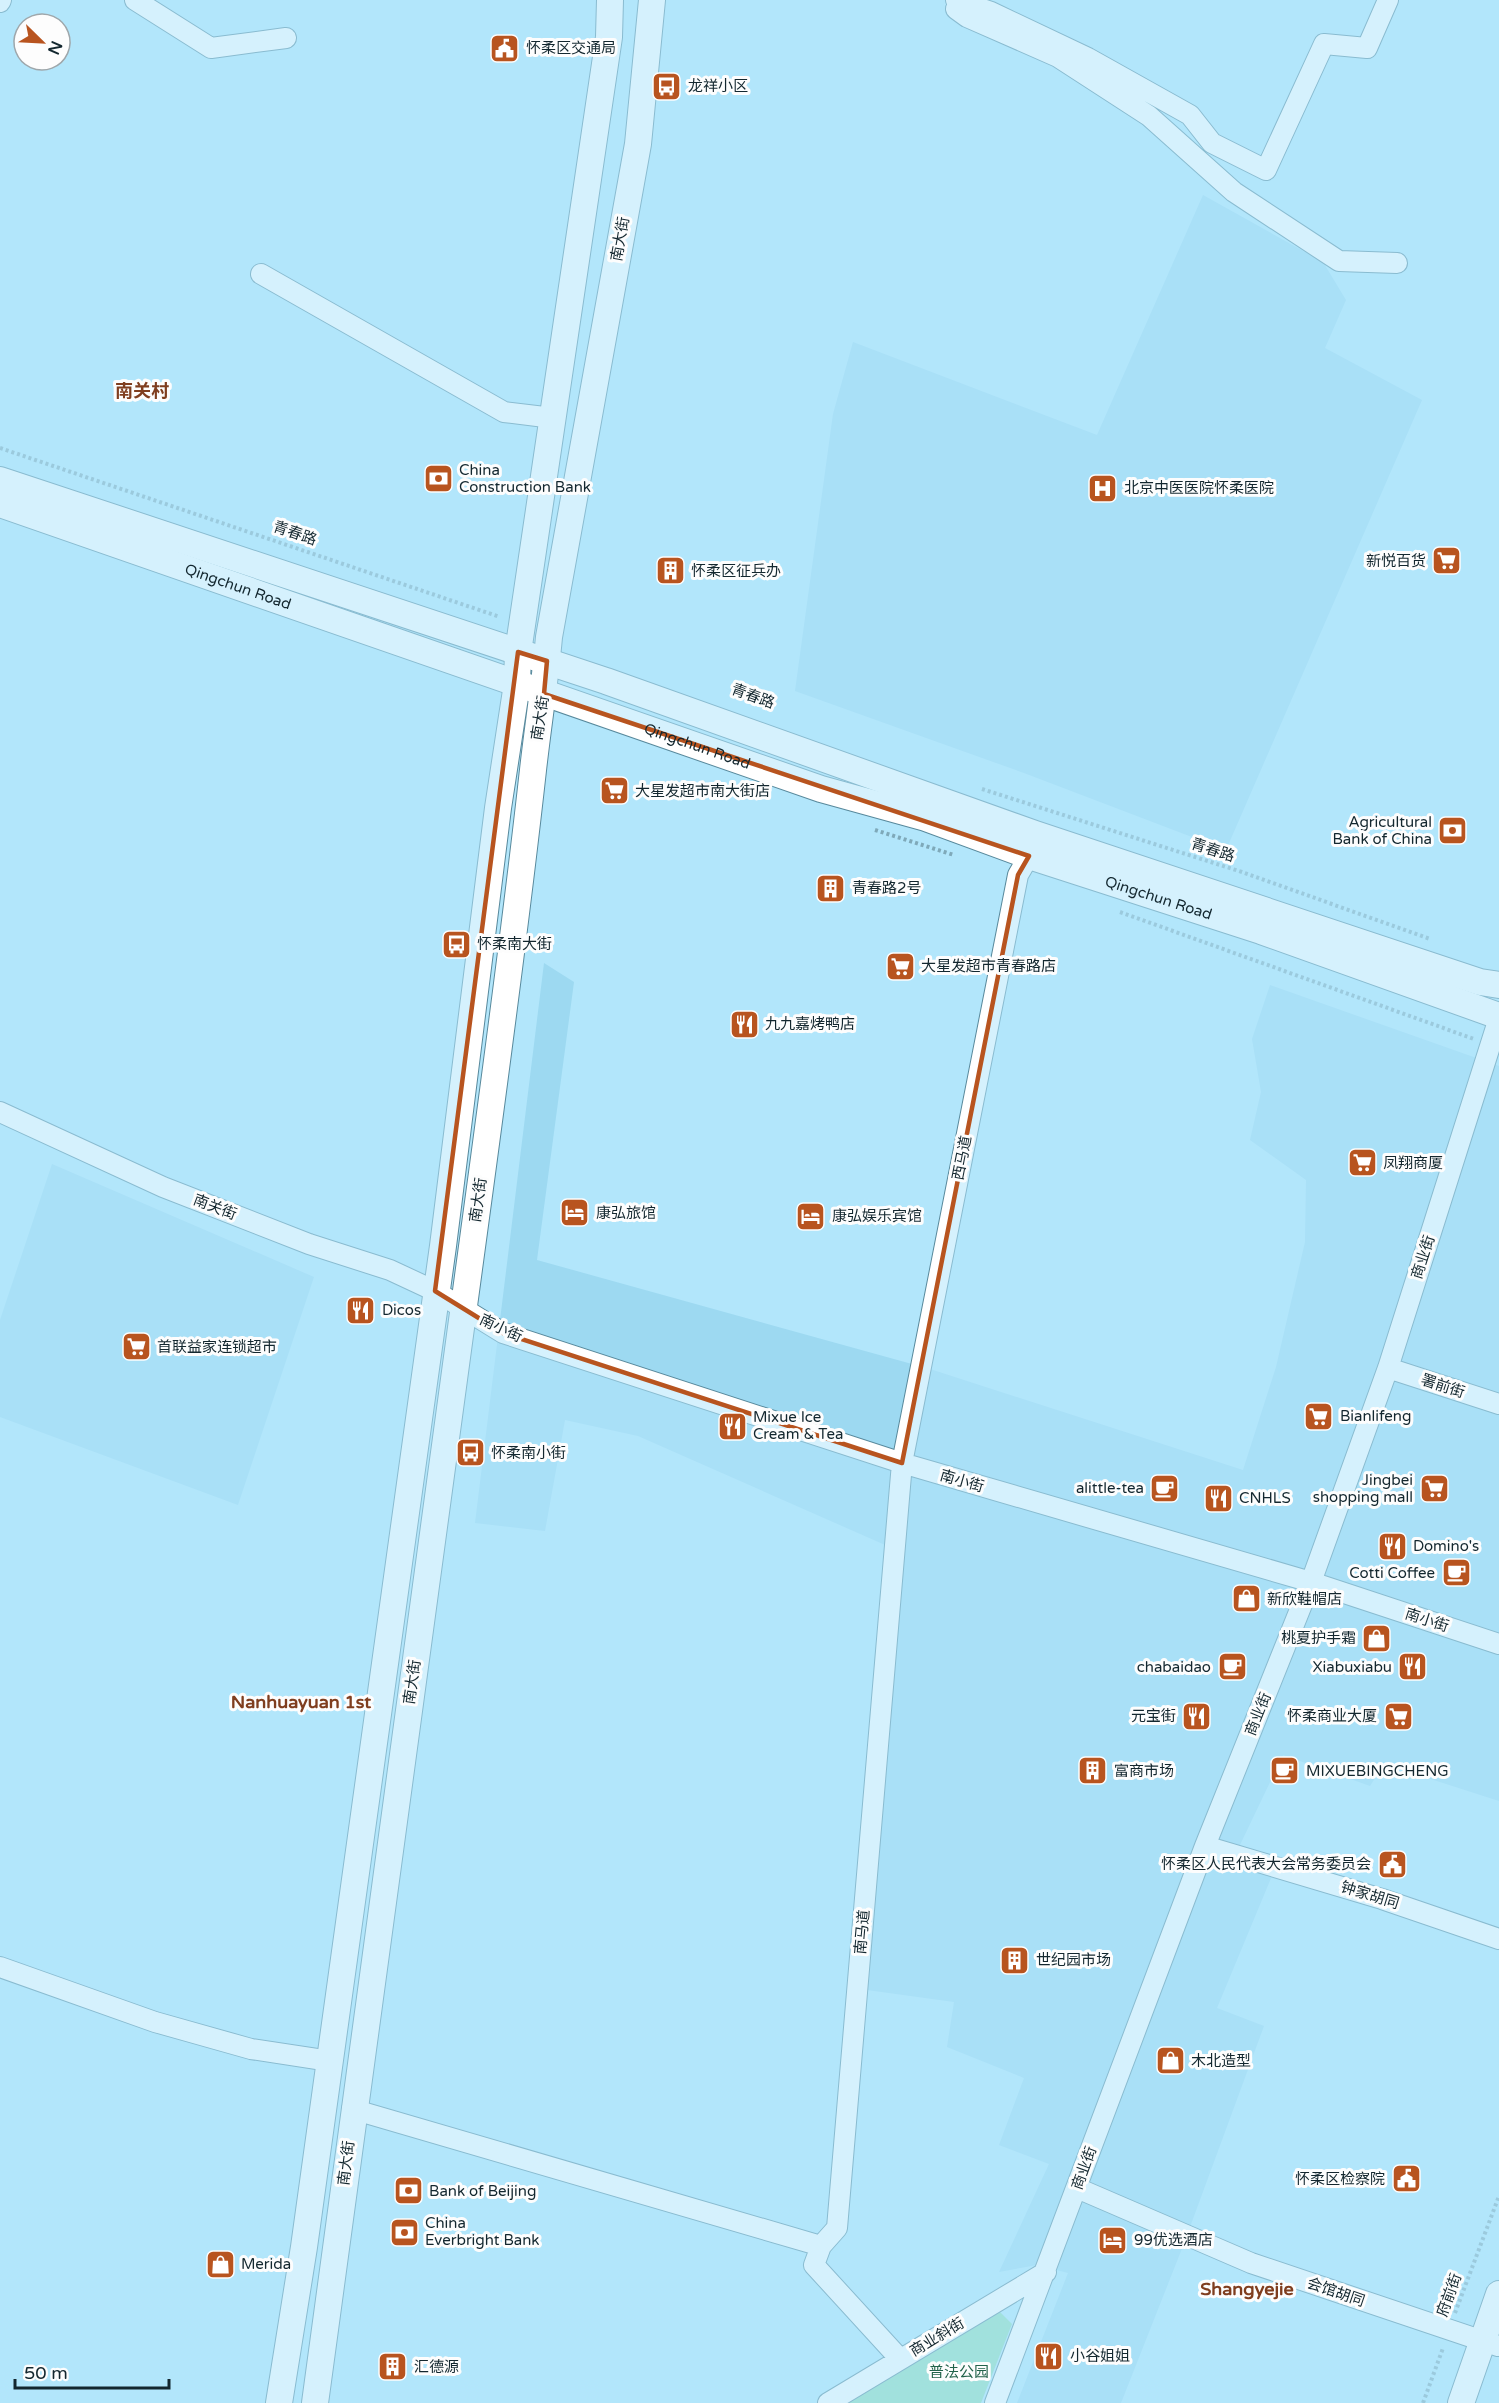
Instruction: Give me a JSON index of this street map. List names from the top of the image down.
{
  "streets": {
    "main road": ["南大街", "Qingchun Road"],
    "street": [
      "西马道",
      "南关街",
      "商业街",
      "南小街",
      "署前街",
      "钟家胡同",
      "南马道",
      "会馆胡同",
      "商业斜街"
    ],
    "path": ["青春路", "府前街"]
  },
  "crossings": [
    ["南大街", "青春路"],
    ["南大街", "Qingchun Road"],
    ["南大街", "南关街"],
    ["南大街", "南小街"],
    ["Qingchun Road", "西马道"],
    ["Qingchun Road", "商业街"],
    ["西马道", "南小街"],
    ["西马道", "南马道"],
    ["南关街", "南小街"],
    ["商业街", "南小街"],
    ["商业街", "署前街"],
    ["商业街", "钟家胡同"],
    ["商业街", "会馆胡同"],
    ["商业街", "商业斜街"],
    ["南小街", "南马道"],
    ["会馆胡同", "府前街"]
  ],
  "districts": ["南关村", "Nanhuayuan 1st", "Shangyejie"],
  "parks": ["普法公园"],
  "places": {
    "public building": ["怀柔区交通局", "怀柔区人民代表大会常务委员会", "怀柔区检察院"],
    "bus stop": ["龙祥小区", "怀柔南大街", "怀柔南小街"],
    "bank": [
      "China Construction Bank",
      "Agricultural Bank of China",
      "Bank of Beijing",
      "China Everbright Bank"
    ],
    "hospital": ["北京中医医院怀柔医院"],
    "supermarket": [
      "新悦百货",
      "大星发超市南大街店",
      "大星发超市青春路店",
      "凤翔商厦",
      "首联益家连锁超市",
      "Bianlifeng",
      "Jingbei shopping mall",
      "怀柔商业大厦"
    ],
    "building": [
      "怀柔区征兵办",
      "青春路2号",
      "富商市场",
      "世纪园市场",
      "汇德源"
    ],
    "restaurant": [
      "九九嘉烤鸭店",
      "Dicos",
      "Mixue Ice Cream & Tea",
      "CNHLS",
      "Domino's",
      "Xiabuxiabu",
      "元宝街",
      "小谷姐姐"
    ],
    "hotel": ["康弘旅馆", "康弘娱乐宾馆", "99优选酒店"],
    "cafe": [
      "alittle-tea",
      "Cotti Coffee",
      "chabaidao",
      "MIXUEBINGCHENG"
    ],
    "shop": [
      "新欣鞋帽店",
      "桃夏护手霜",
      "木北造型",
      "Merida"
    ]
  },
  "scale_bar": "50 m",
  "north": "bottom right"
}
